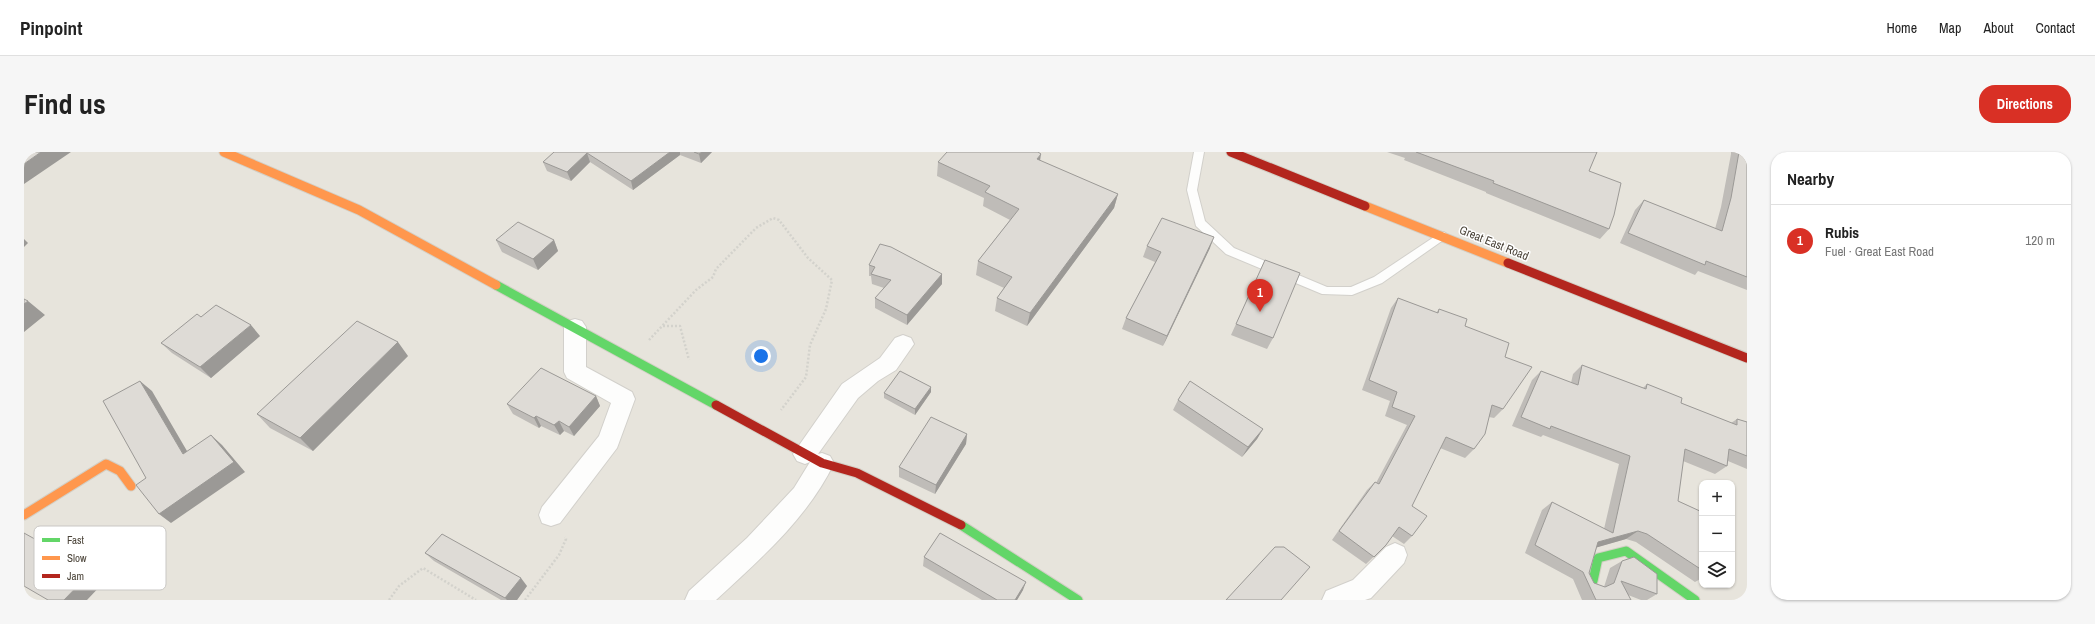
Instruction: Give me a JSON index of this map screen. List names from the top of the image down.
{
  "streets": {
    "main road": ["Great East Road"]
  },
  "legend": ["Fast", "Slow", "Jam"],
  "page": {
    "header": "Pinpoint",
    "nav": [
      "Home",
      "Map",
      "About",
      "Contact"
    ],
    "title": "Find us",
    "buttons": "Directions",
    "heading": "Nearby",
    "list": [
      {
        "mark": "1",
        "name": "Rubis",
        "note": "Fuel · Great East Road",
        "value": "120 m"
      }
    ],
    "pins": "1",
    "map_buttons": ["+", "−"]
  }
}
